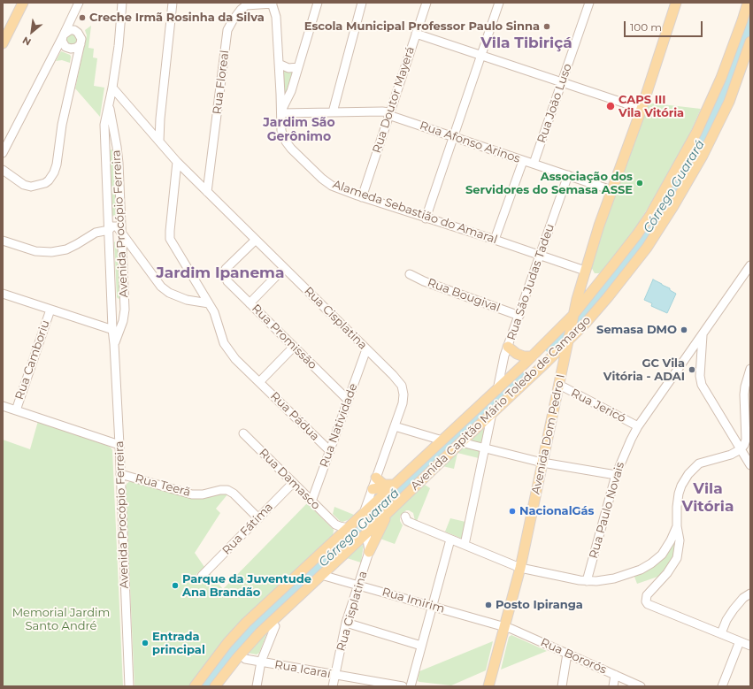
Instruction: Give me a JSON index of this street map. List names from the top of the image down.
{
  "streets": {
    "main road": ["Avenida Capitão Mário Toledo de Camargo", "Avenida Dom Pedro I"],
    "street": [
      "Rua Floreal",
      "Rua Doutor Mayerá",
      "Rua João Luso",
      "Rua Afonso Arinos",
      "Alameda Sebastião do Amaral",
      "Avenida Procópio Ferreira",
      "Rua São Judas Tadeu",
      "Rua Bougival",
      "Rua Cisplatina",
      "Rua Promissão",
      "Rua Camboriu",
      "Rua Jericó",
      "Rua Pádua",
      "Rua Natividade",
      "Rua Damasco",
      "Rua Teerã",
      "Rua Paulo Novais",
      "Rua Fátima",
      "Rua Imirim",
      "Rua Bororós",
      "Rua Icaraí"
    ]
  },
  "crossings": [
    ["Rua Floreal", "Alameda Sebastião do Amaral"],
    ["Rua Floreal", "Rua Cisplatina"],
    ["Rua Doutor Mayerá", "Rua Afonso Arinos"],
    ["Rua Doutor Mayerá", "Alameda Sebastião do Amaral"],
    ["Rua João Luso", "Rua Afonso Arinos"],
    ["Rua Afonso Arinos", "Alameda Sebastião do Amaral"],
    ["Rua Afonso Arinos", "Rua São Judas Tadeu"],
    ["Rua Afonso Arinos", "Avenida Dom Pedro I"],
    ["Alameda Sebastião do Amaral", "Rua São Judas Tadeu"],
    ["Alameda Sebastião do Amaral", "Avenida Dom Pedro I"],
    ["Avenida Procópio Ferreira", "Rua Cisplatina"],
    ["Avenida Procópio Ferreira", "Rua Teerã"],
    ["Rua São Judas Tadeu", "Rua Bougival"],
    ["Rua São Judas Tadeu", "Avenida Capitão Mário Toledo de Camargo"],
    ["Rua Cisplatina", "Rua Promissão"],
    ["Rua Cisplatina", "Avenida Capitão Mário Toledo de Camargo"],
    ["Rua Cisplatina", "Rua Pádua"],
    ["Rua Cisplatina", "Rua Natividade"],
    ["Rua Cisplatina", "Rua Imirim"],
    ["Rua Cisplatina", "Rua Icaraí"],
    ["Rua Promissão", "Rua Natividade"],
    ["Avenida Capitão Mário Toledo de Camargo", "Avenida Dom Pedro I"],
    ["Avenida Capitão Mário Toledo de Camargo", "Rua Damasco"],
    ["Avenida Capitão Mário Toledo de Camargo", "Rua Imirim"],
    ["Rua Jericó", "Avenida Dom Pedro I"],
    ["Rua Jericó", "Rua Paulo Novais"],
    ["Rua Pádua", "Rua Natividade"],
    ["Rua Natividade", "Rua Damasco"],
    ["Avenida Dom Pedro I", "Rua Imirim"],
    ["Avenida Dom Pedro I", "Rua Bororós"],
    ["Rua Damasco", "Rua Fátima"],
    ["Rua Teerã", "Rua Fátima"],
    ["Rua Imirim", "Rua Bororós"]
  ],
  "districts": [
    "Vila Tibiriçá",
    "Jardim São Gerônimo",
    "Jardim Ipanema",
    "Vila Vitória"
  ],
  "water": ["Córrego Guarará"],
  "parks": ["Memorial Jardim Santo André"],
  "places": [
    "Creche Irmã Rosinha da Silva",
    "Escola Municipal Professor Paulo Sinna",
    "CAPS III Vila Vitória",
    "Associação dos Servidores do Semasa ASSE",
    "Semasa DMO",
    "GC Vila Vitória - ADAI",
    "NacionalGás",
    "Parque da Juventude Ana Brandão",
    "Posto Ipiranga",
    "Entrada principal"
  ],
  "scale_bar": "100 m",
  "north": "bottom left"
}
